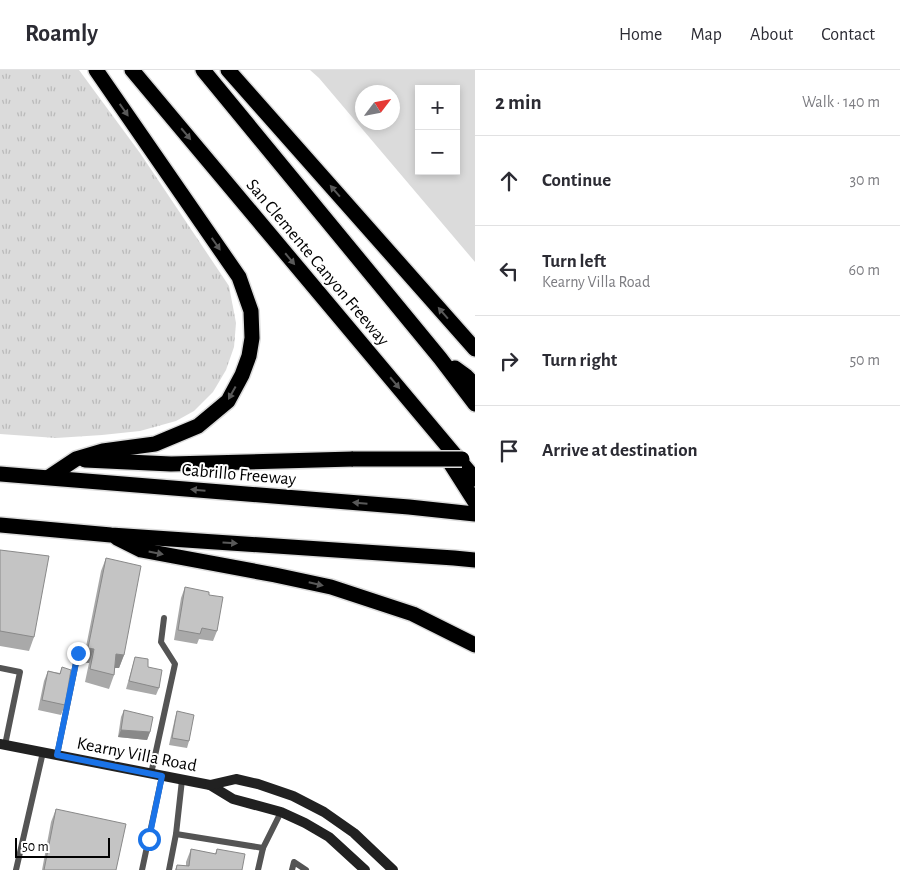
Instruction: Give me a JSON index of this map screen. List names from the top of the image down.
{
  "streets": {
    "highway": ["San Clemente Canyon Freeway", "Cabrillo Freeway"],
    "main road": ["Kearny Villa Road"]
  },
  "scale_bar": "50 m",
  "north": "top right",
  "page": {
    "header": "Roamly",
    "nav": [
      "Home",
      "Map",
      "About",
      "Contact"
    ],
    "heading": ["2 min", "Walk · 140 m"],
    "map_buttons": ["+", "−"],
    "list": [
      ["Continue", "30 m"],
      ["Turn left", "Kearny Villa Road", "60 m"],
      ["Turn right", "50 m"],
      "Arrive at destination"
    ],
    "scale": "50 m"
  }
}
